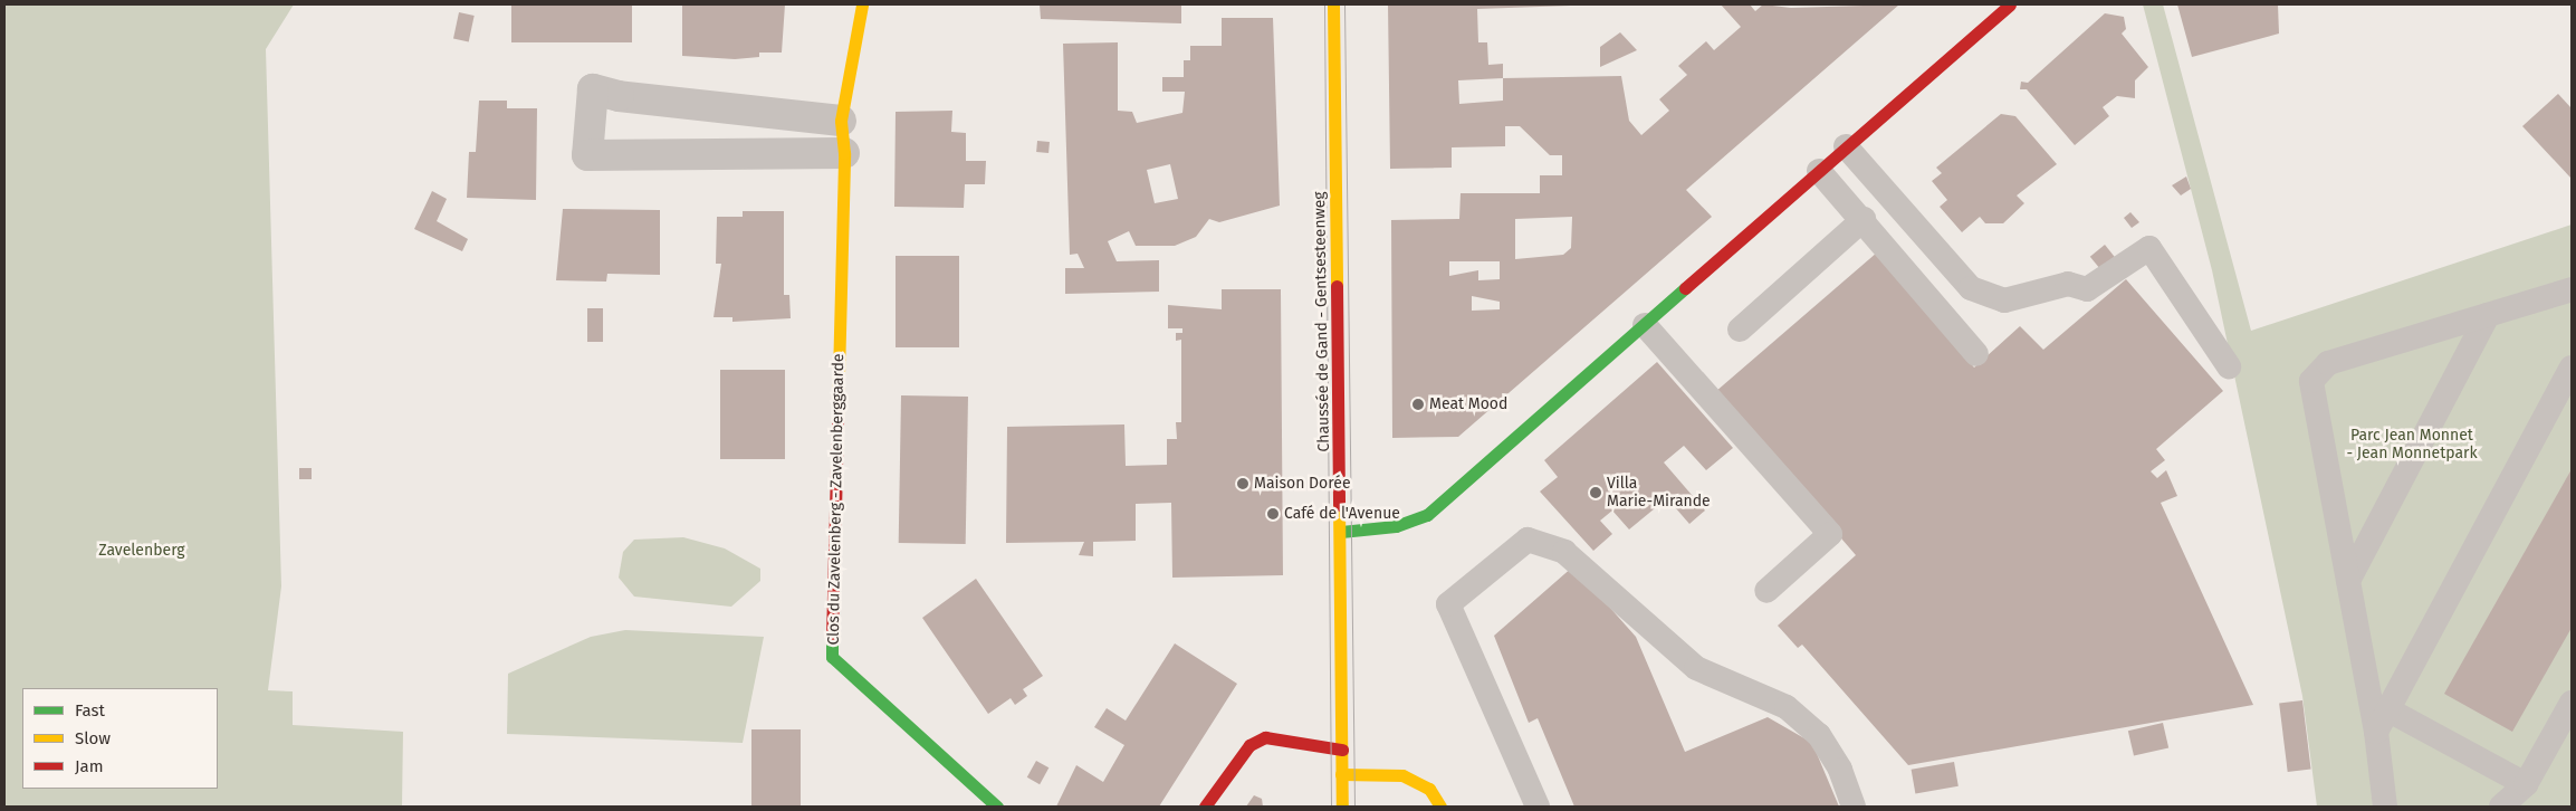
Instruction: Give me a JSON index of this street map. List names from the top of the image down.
{
  "streets": {
    "street": ["Chaussée de Gand - Gentsesteenweg", "Clos du Zavelenberg - Zavelenberggaarde"]
  },
  "parks": ["Parc Jean Monnet - Jean Monnetpark", "Zavelenberg"],
  "places": [
    "Meat Mood",
    "Maison Dorée",
    "Villa Marie-Mirande",
    "Café de l'Avenue"
  ],
  "legend": ["Fast", "Slow", "Jam"]
}
